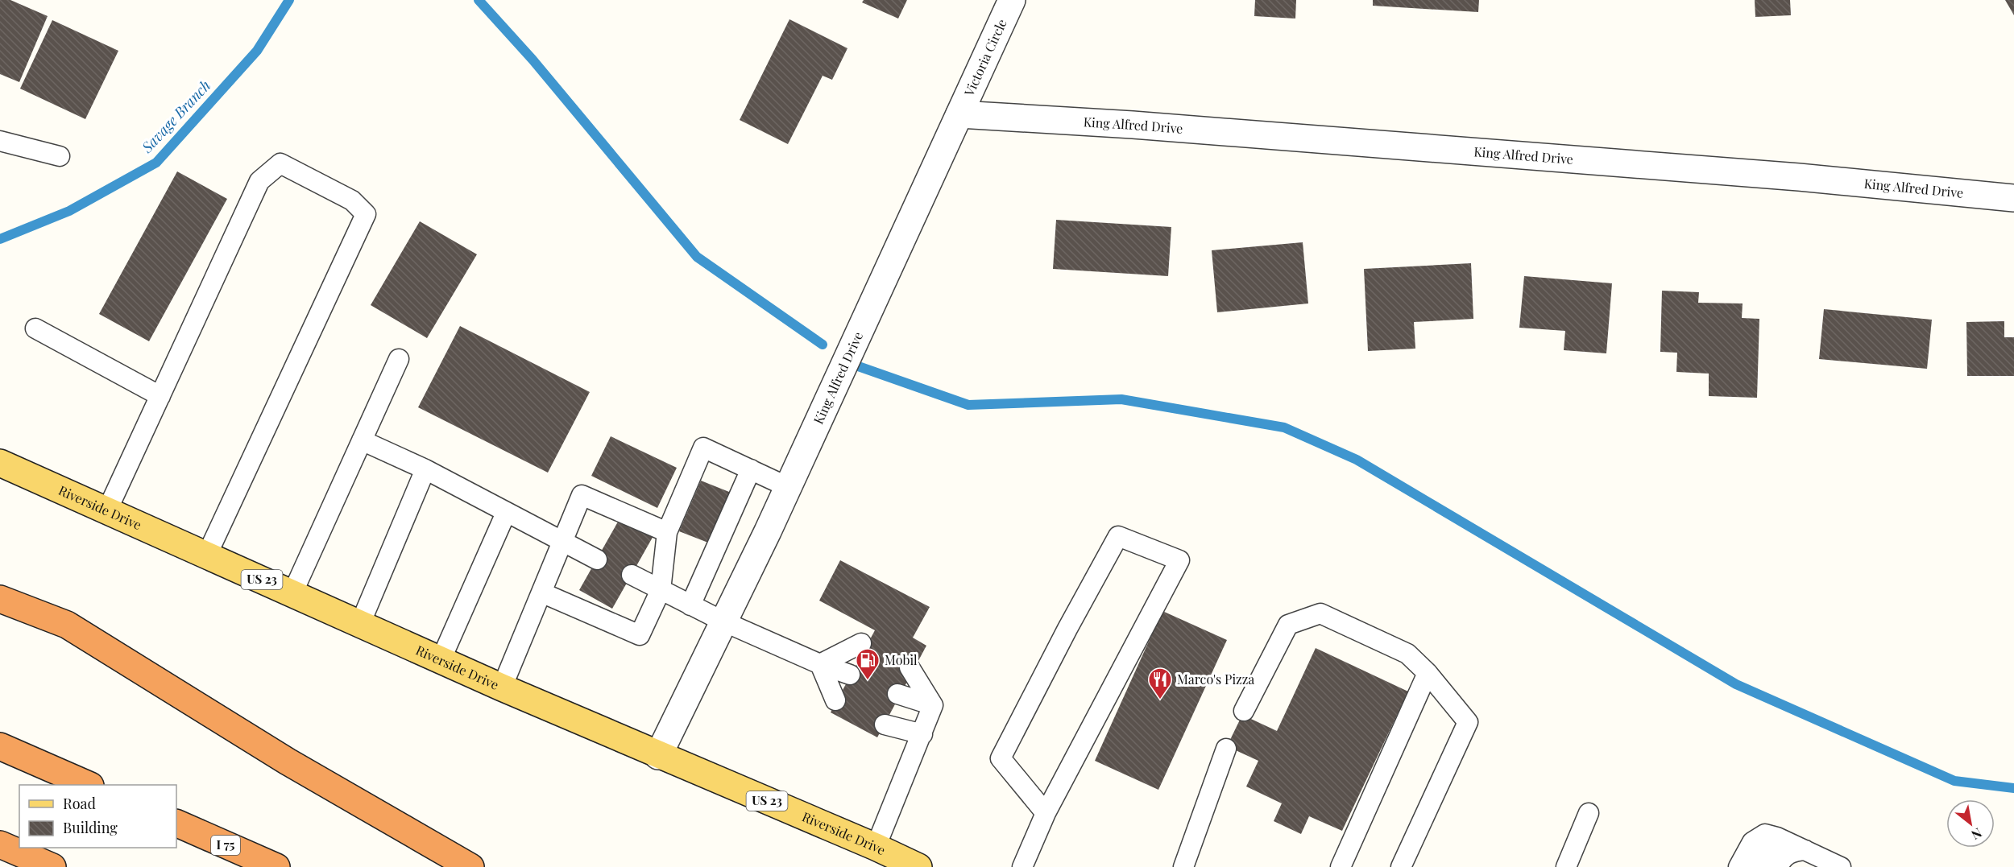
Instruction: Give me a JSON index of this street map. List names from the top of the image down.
{
  "streets": {
    "highway": ["I 75"],
    "main road": ["Riverside Drive", "US 23"],
    "street": ["Victoria Circle", "King Alfred Drive"]
  },
  "crossings": [
    ["Victoria Circle", "King Alfred Drive"],
    ["King Alfred Drive", "Riverside Drive"]
  ],
  "water": ["Savage Branch"],
  "places": {
    "fuel station": ["Mobil"],
    "restaurant": ["Marco's Pizza"]
  },
  "legend": ["Road", "Building"],
  "north": "bottom right"
}
